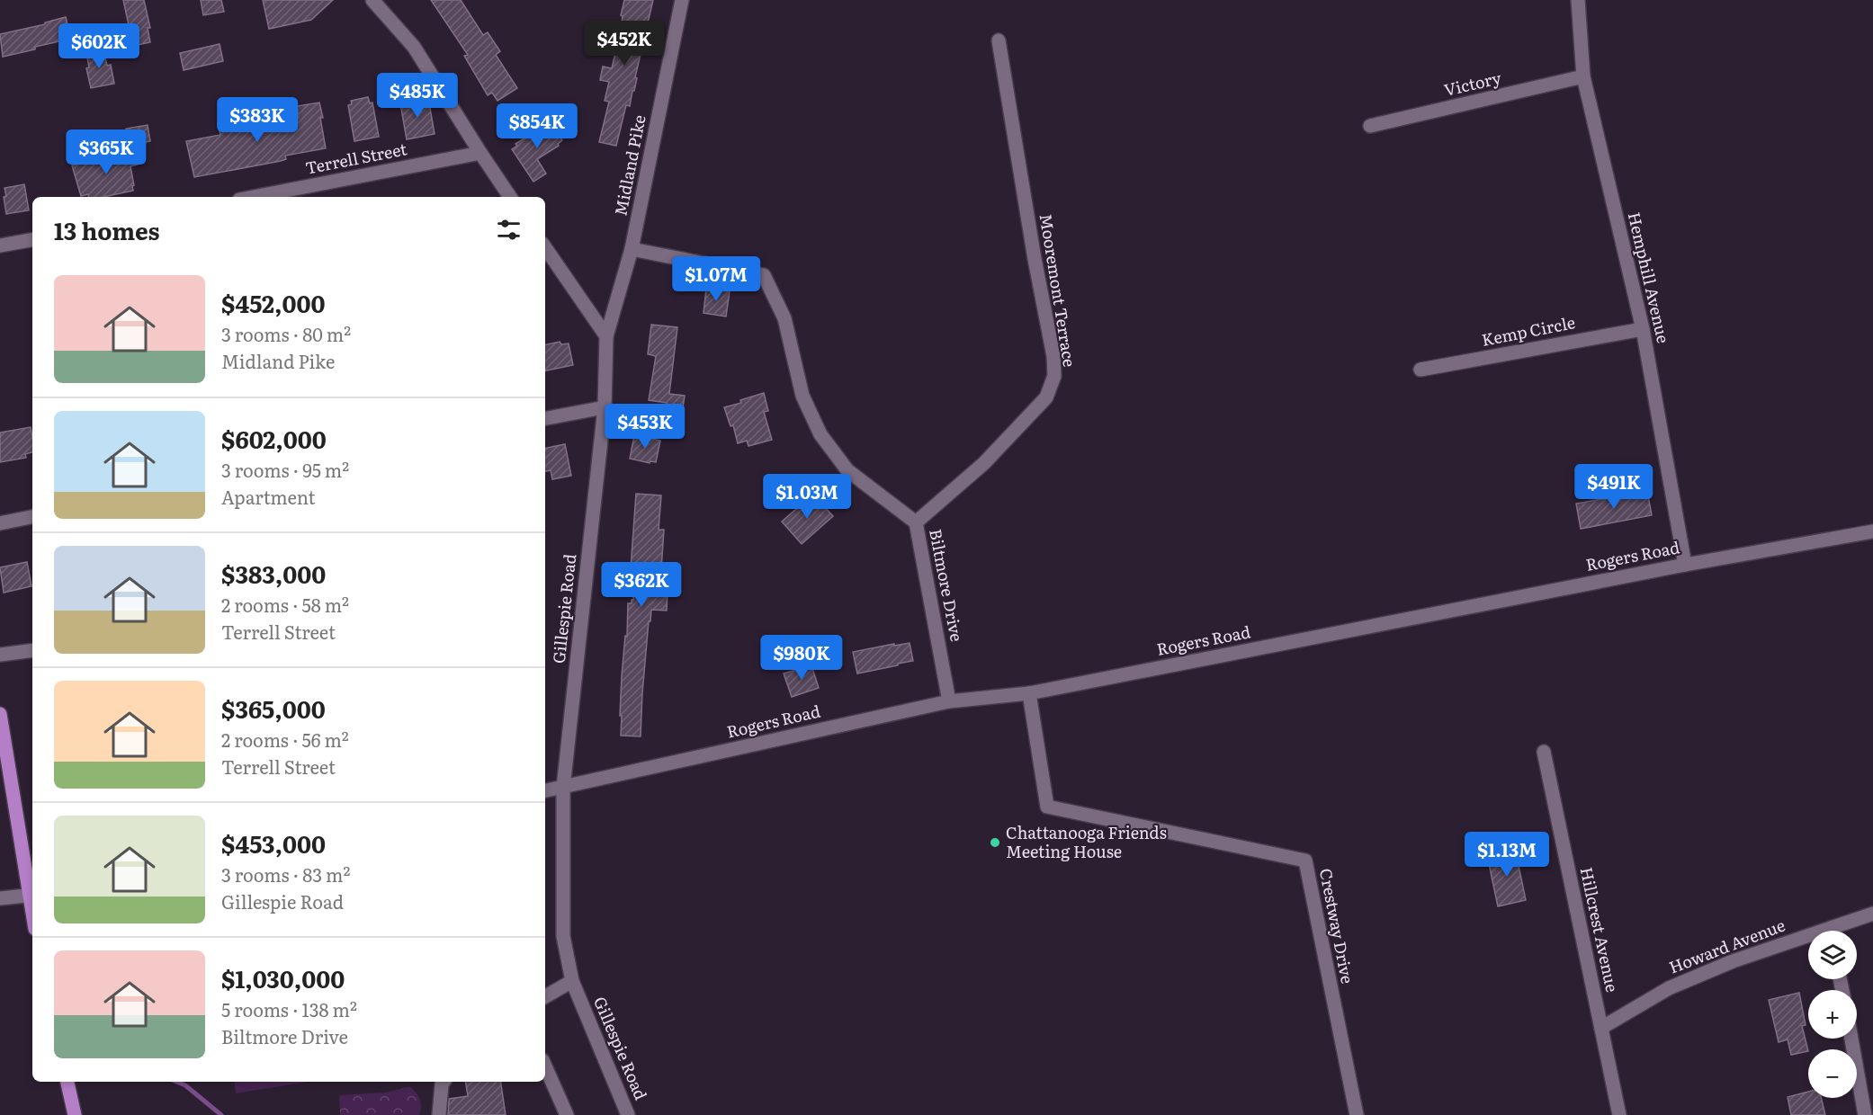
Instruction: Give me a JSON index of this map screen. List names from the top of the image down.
{
  "streets": {
    "street": [
      "Victory",
      "Terrell Street",
      "Midland Pike",
      "Hemphill Avenue",
      "Mooremont Terrace",
      "Kemp Circle",
      "Rogers Road",
      "Biltmore Drive",
      "Gillespie Road",
      "Crestway Drive",
      "Hillcrest Avenue",
      "Howard Avenue"
    ]
  },
  "crossings": [
    ["Victory", "Hemphill Avenue"],
    ["Midland Pike", "Biltmore Drive"],
    ["Midland Pike", "Gillespie Road"],
    ["Hemphill Avenue", "Kemp Circle"],
    ["Hemphill Avenue", "Rogers Road"],
    ["Mooremont Terrace", "Biltmore Drive"],
    ["Rogers Road", "Biltmore Drive"],
    ["Rogers Road", "Gillespie Road"],
    ["Rogers Road", "Crestway Drive"],
    ["Hillcrest Avenue", "Howard Avenue"]
  ],
  "places": ["Chattanooga Friends Meeting House"],
  "page": {
    "price": [
      "$452K",
      "$602K",
      "$485K",
      "$383K",
      "$854K",
      "$365K",
      "$1.07M",
      "$453K",
      "$491K",
      "$1.03M",
      "$362K",
      "$980K",
      "$1.13M"
    ],
    "heading": "13 homes",
    "list": [
      {
        "name": "$452,000",
        "note": "3 rooms · 80 m² · Midland Pike"
      },
      {
        "name": "$602,000",
        "note": "3 rooms · 95 m² · Apartment"
      },
      {
        "name": "$383,000",
        "note": "2 rooms · 58 m² · Terrell Street"
      },
      {
        "name": "$365,000",
        "note": "2 rooms · 56 m² · Terrell Street"
      },
      {
        "name": "$453,000",
        "note": "3 rooms · 83 m² · Gillespie Road"
      },
      {
        "name": "$1,030,000",
        "note": "5 rooms · 138 m² · Biltmore Drive"
      }
    ],
    "map_buttons": ["+", "−"]
  }
}
